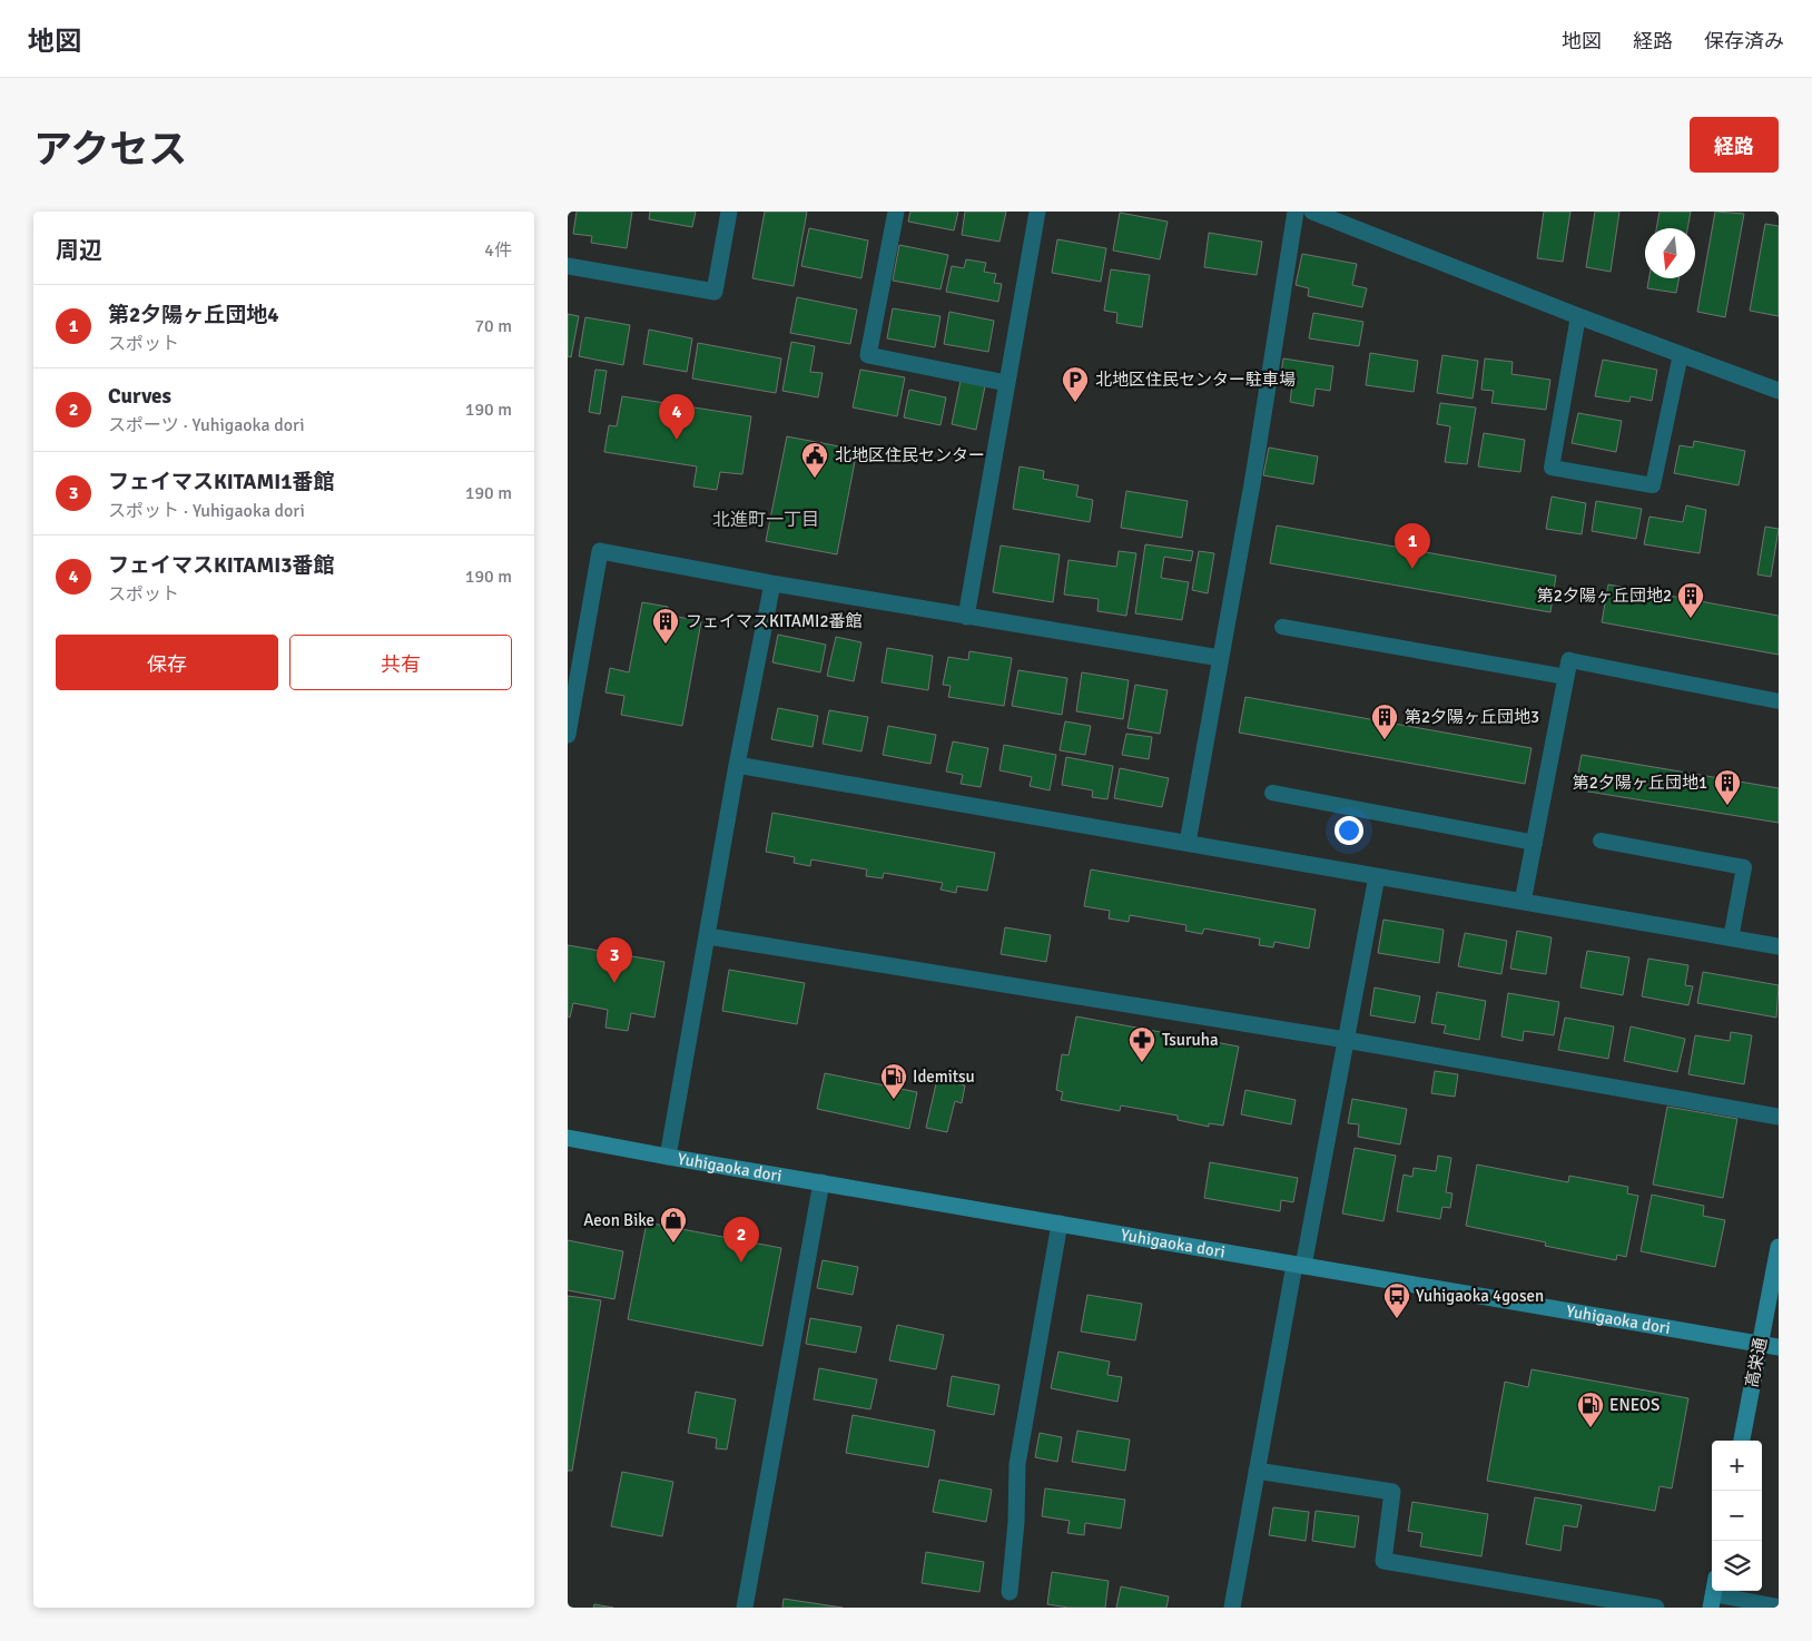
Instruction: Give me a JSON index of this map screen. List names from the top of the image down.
{
  "streets": {
    "street": ["Yuhigaoka dori", "高栄通"]
  },
  "crossings": [
    ["Yuhigaoka dori", "高栄通"]
  ],
  "districts": ["北進町一丁目"],
  "places": {
    "parking": ["北地区住民センター駐車場"],
    "public building": ["北地区住民センター"],
    "building": [
      "第2夕陽ヶ丘団地2",
      "フェイマスKITAMI2番館",
      "第2夕陽ヶ丘団地3",
      "第2夕陽ヶ丘団地1"
    ],
    "pharmacy": ["Tsuruha"],
    "fuel station": ["Idemitsu", "ENEOS"],
    "shop": ["Aeon Bike"],
    "bus stop": ["Yuhigaoka 4gosen"]
  },
  "north": "bottom",
  "page": {
    "header": "地図",
    "nav": ["地図", "経路", "保存済み"],
    "title": "アクセス",
    "buttons": [
      "経路",
      ["保存", "共有"]
    ],
    "heading": ["周辺", "4件"],
    "list": [
      {
        "mark": "1",
        "name": "第2夕陽ヶ丘団地4",
        "note": "スポット",
        "value": "70 m"
      },
      {
        "mark": "2",
        "name": "Curves",
        "note": "スポーツ · Yuhigaoka dori",
        "value": "190 m"
      },
      {
        "mark": "3",
        "name": "フェイマスKITAMI1番館",
        "note": "スポット · Yuhigaoka dori",
        "value": "190 m"
      },
      {
        "mark": "4",
        "name": "フェイマスKITAMI3番館",
        "note": "スポット",
        "value": "190 m"
      }
    ],
    "pins": [
      "4",
      "1",
      "3",
      "2"
    ],
    "map_buttons": ["+", "−"]
  }
}
